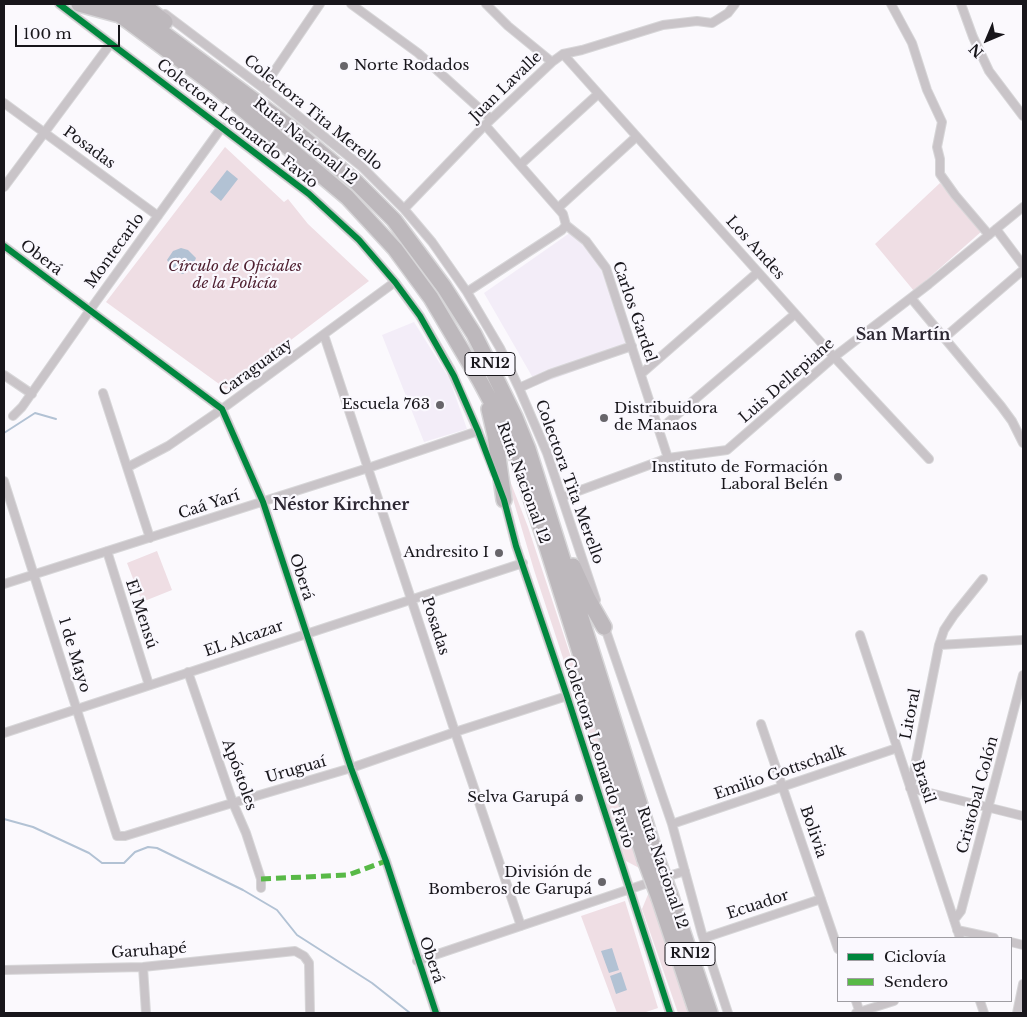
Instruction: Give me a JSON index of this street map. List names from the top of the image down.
{
  "streets": {
    "highway": ["Ruta Nacional 12", "RN12"],
    "street": [
      "Juan Lavalle",
      "Colectora Tita Merello",
      "Colectora Leonardo Favio",
      "Posadas",
      "Los Andes",
      "Montecarlo",
      "Oberá",
      "Carlos Gardel",
      "Caraguatay",
      "Luis Dellepiane",
      "Caá Yarí",
      "El Mensú",
      "EL Alcazar",
      "1 de Mayo",
      "Litoral",
      "Uruguaí",
      "Emilio Gottschalk",
      "Apóstoles",
      "Brasil",
      "Cristobal Colón",
      "Bolivia",
      "Ecuador",
      "Garuhapé"
    ]
  },
  "crossings": [
    ["Juan Lavalle", "Colectora Tita Merello"],
    ["Juan Lavalle", "Los Andes"],
    ["Juan Lavalle", "Carlos Gardel"],
    ["Colectora Tita Merello", "Luis Dellepiane"],
    ["Colectora Tita Merello", "Emilio Gottschalk"],
    ["Colectora Tita Merello", "Ecuador"],
    ["Colectora Leonardo Favio", "Montecarlo"],
    ["Colectora Leonardo Favio", "Caraguatay"],
    ["Colectora Leonardo Favio", "Caá Yarí"],
    ["Colectora Leonardo Favio", "EL Alcazar"],
    ["Colectora Leonardo Favio", "Uruguaí"],
    ["Posadas", "Montecarlo"],
    ["Posadas", "Caraguatay"],
    ["Posadas", "Caá Yarí"],
    ["Posadas", "EL Alcazar"],
    ["Posadas", "Uruguaí"],
    ["Los Andes", "Luis Dellepiane"],
    ["Montecarlo", "Oberá"],
    ["Oberá", "Caraguatay"],
    ["Oberá", "Caá Yarí"],
    ["Oberá", "EL Alcazar"],
    ["Oberá", "Uruguaí"],
    ["Carlos Gardel", "Luis Dellepiane"],
    ["Caá Yarí", "El Mensú"],
    ["Caá Yarí", "1 de Mayo"],
    ["El Mensú", "EL Alcazar"],
    ["EL Alcazar", "1 de Mayo"],
    ["EL Alcazar", "Apóstoles"],
    ["1 de Mayo", "Uruguaí"],
    ["Litoral", "Brasil"],
    ["Uruguaí", "Apóstoles"],
    ["Emilio Gottschalk", "Brasil"],
    ["Emilio Gottschalk", "Bolivia"],
    ["Brasil", "Cristobal Colón"],
    ["Bolivia", "Ecuador"]
  ],
  "districts": ["San Martín", "Néstor Kirchner"],
  "parks": ["Círculo de Oficiales de la Policía"],
  "places": [
    "Norte Rodados",
    "Escuela 763",
    "Distribuidora de Manaos",
    "Instituto de Formación Laboral Belén",
    "Andresito I",
    "Selva Garupá",
    "División de Bomberos de Garupá"
  ],
  "legend": ["Ciclovía", "Sendero"],
  "scale_bar": "100 m",
  "north": "bottom left"
}
